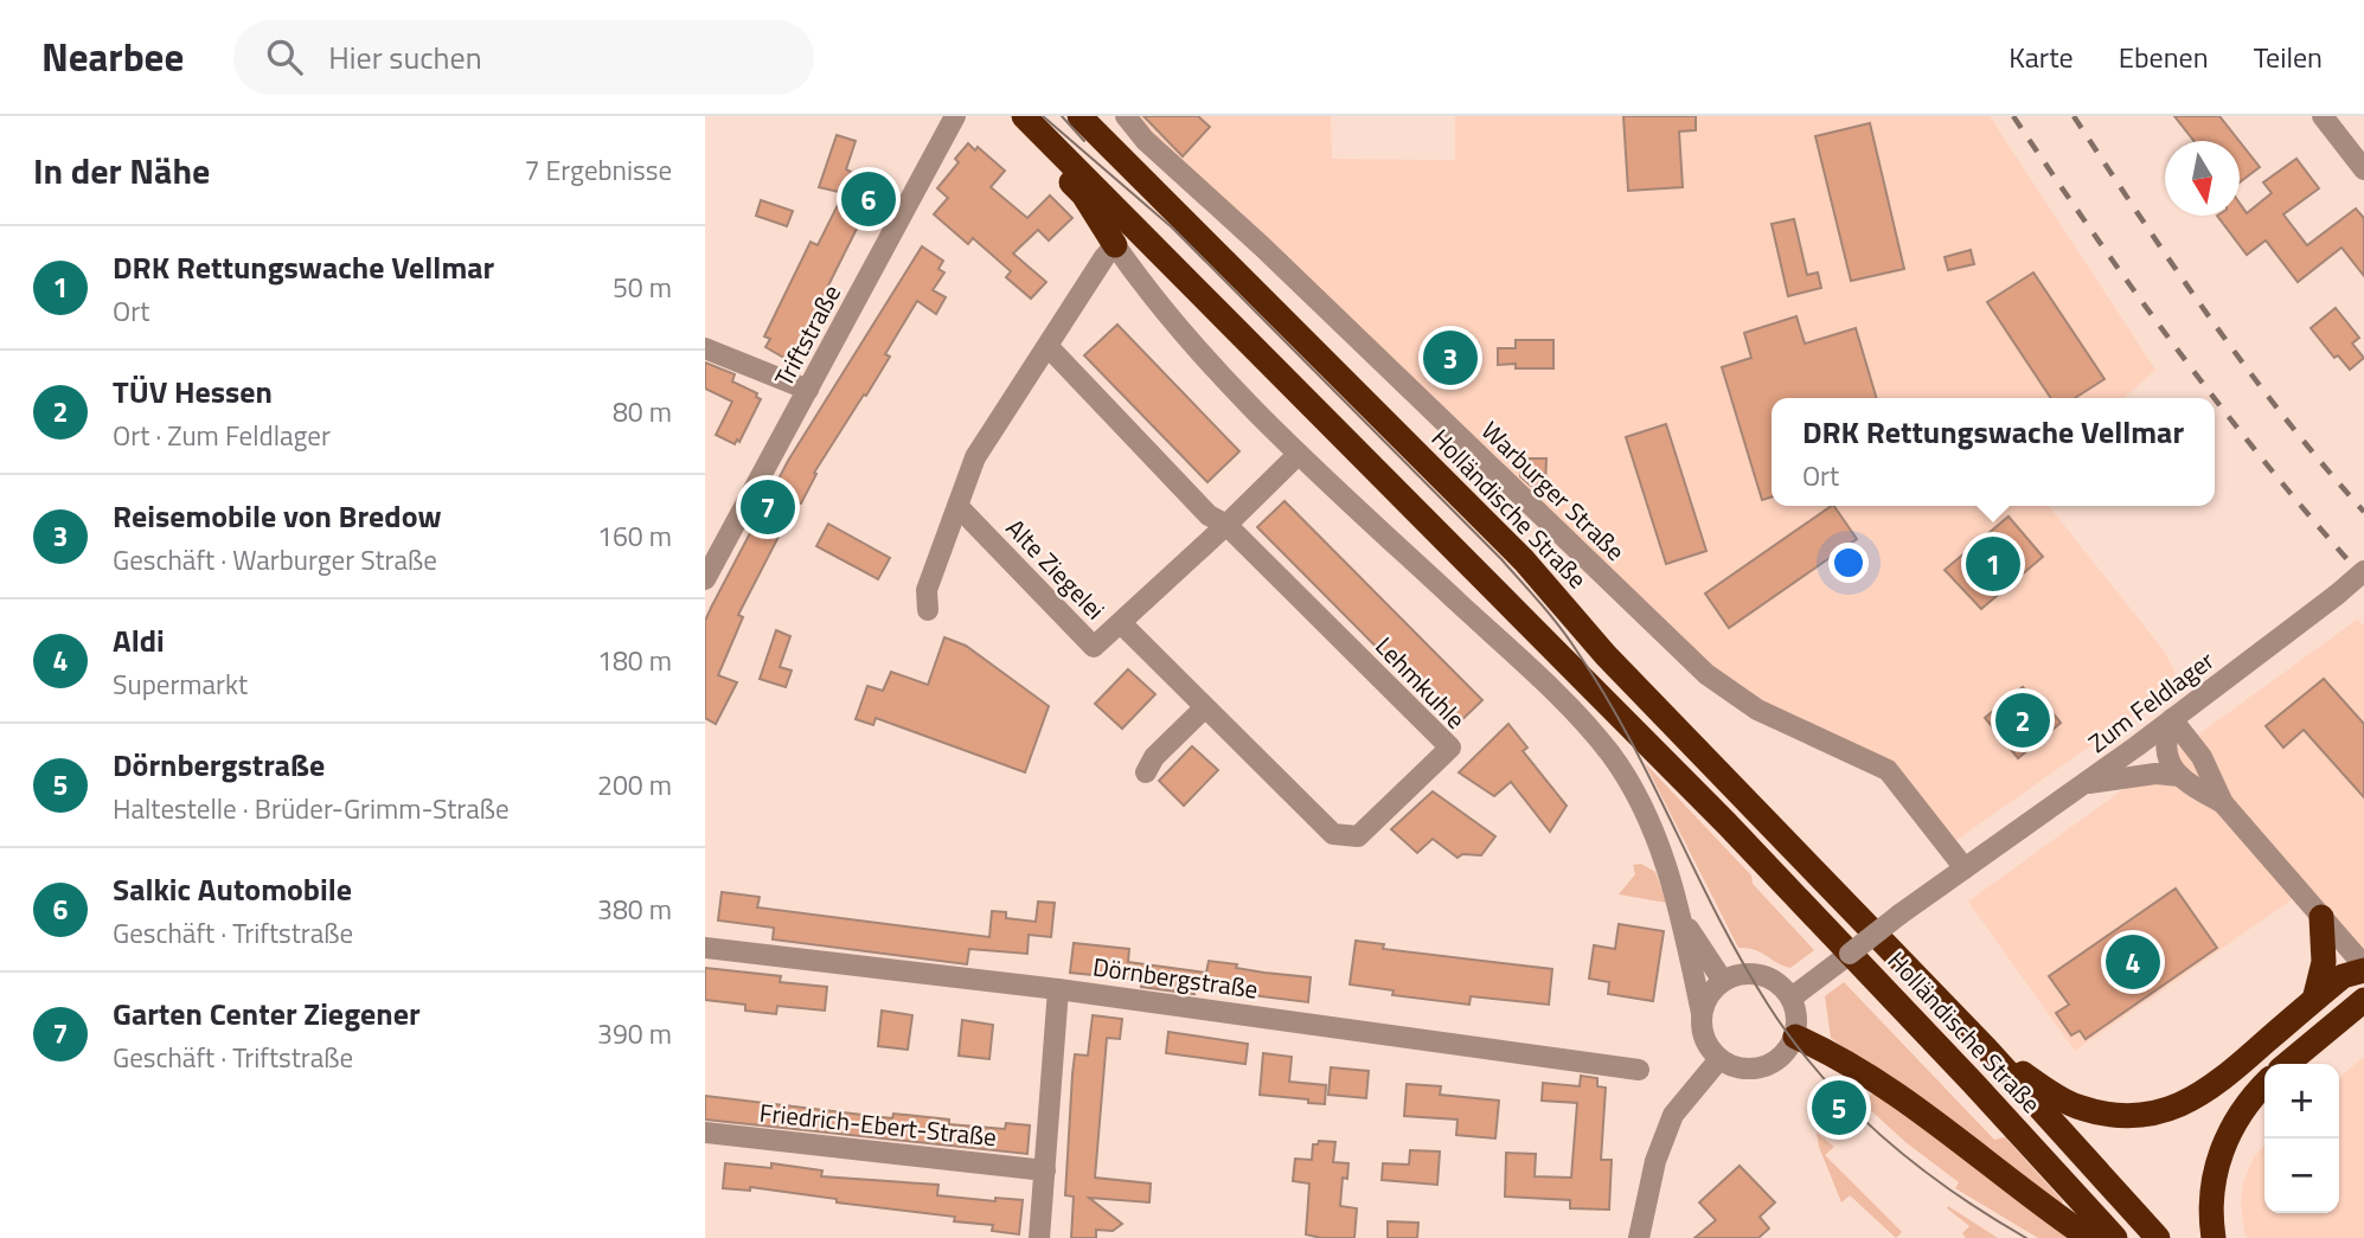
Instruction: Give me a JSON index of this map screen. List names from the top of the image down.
{
  "streets": {
    "highway": ["Holländische Straße"],
    "street": [
      "Triftstraße",
      "Warburger Straße",
      "Alte Ziegelei",
      "Lehmkuhle",
      "Zum Feldlager",
      "Dörnbergstraße",
      "Friedrich-Ebert-Straße"
    ]
  },
  "crossings": [
    ["Warburger Straße", "Zum Feldlager"],
    ["Alte Ziegelei", "Lehmkuhle"]
  ],
  "north": "bottom",
  "page": {
    "header": "Nearbee",
    "search": "Hier suchen",
    "nav": ["Karte", "Ebenen", "Teilen"],
    "heading": ["In der Nähe", "7 Ergebnisse"],
    "pins": [
      "6",
      "3",
      "7",
      "1",
      "2",
      "4",
      "5"
    ],
    "list": [
      {
        "mark": "1",
        "name": "DRK Rettungswache Vellmar",
        "note": "Ort",
        "value": "50 m"
      },
      {
        "mark": "2",
        "name": "TÜV Hessen",
        "note": "Ort · Zum Feldlager",
        "value": "80 m"
      },
      {
        "mark": "3",
        "name": "Reisemobile von Bredow",
        "note": "Geschäft · Warburger Straße",
        "value": "160 m"
      },
      {
        "mark": "4",
        "name": "Aldi",
        "note": "Supermarkt",
        "value": "180 m"
      },
      {
        "mark": "5",
        "name": "Dörnbergstraße",
        "note": "Haltestelle · Brüder-Grimm-Straße",
        "value": "200 m"
      },
      {
        "mark": "6",
        "name": "Salkic Automobile",
        "note": "Geschäft · Triftstraße",
        "value": "380 m"
      },
      {
        "mark": "7",
        "name": "Garten Center Ziegener",
        "note": "Geschäft · Triftstraße",
        "value": "390 m"
      }
    ],
    "popup": ["DRK Rettungswache Vellmar", "Ort"],
    "map_buttons": ["+", "−"]
  }
}
